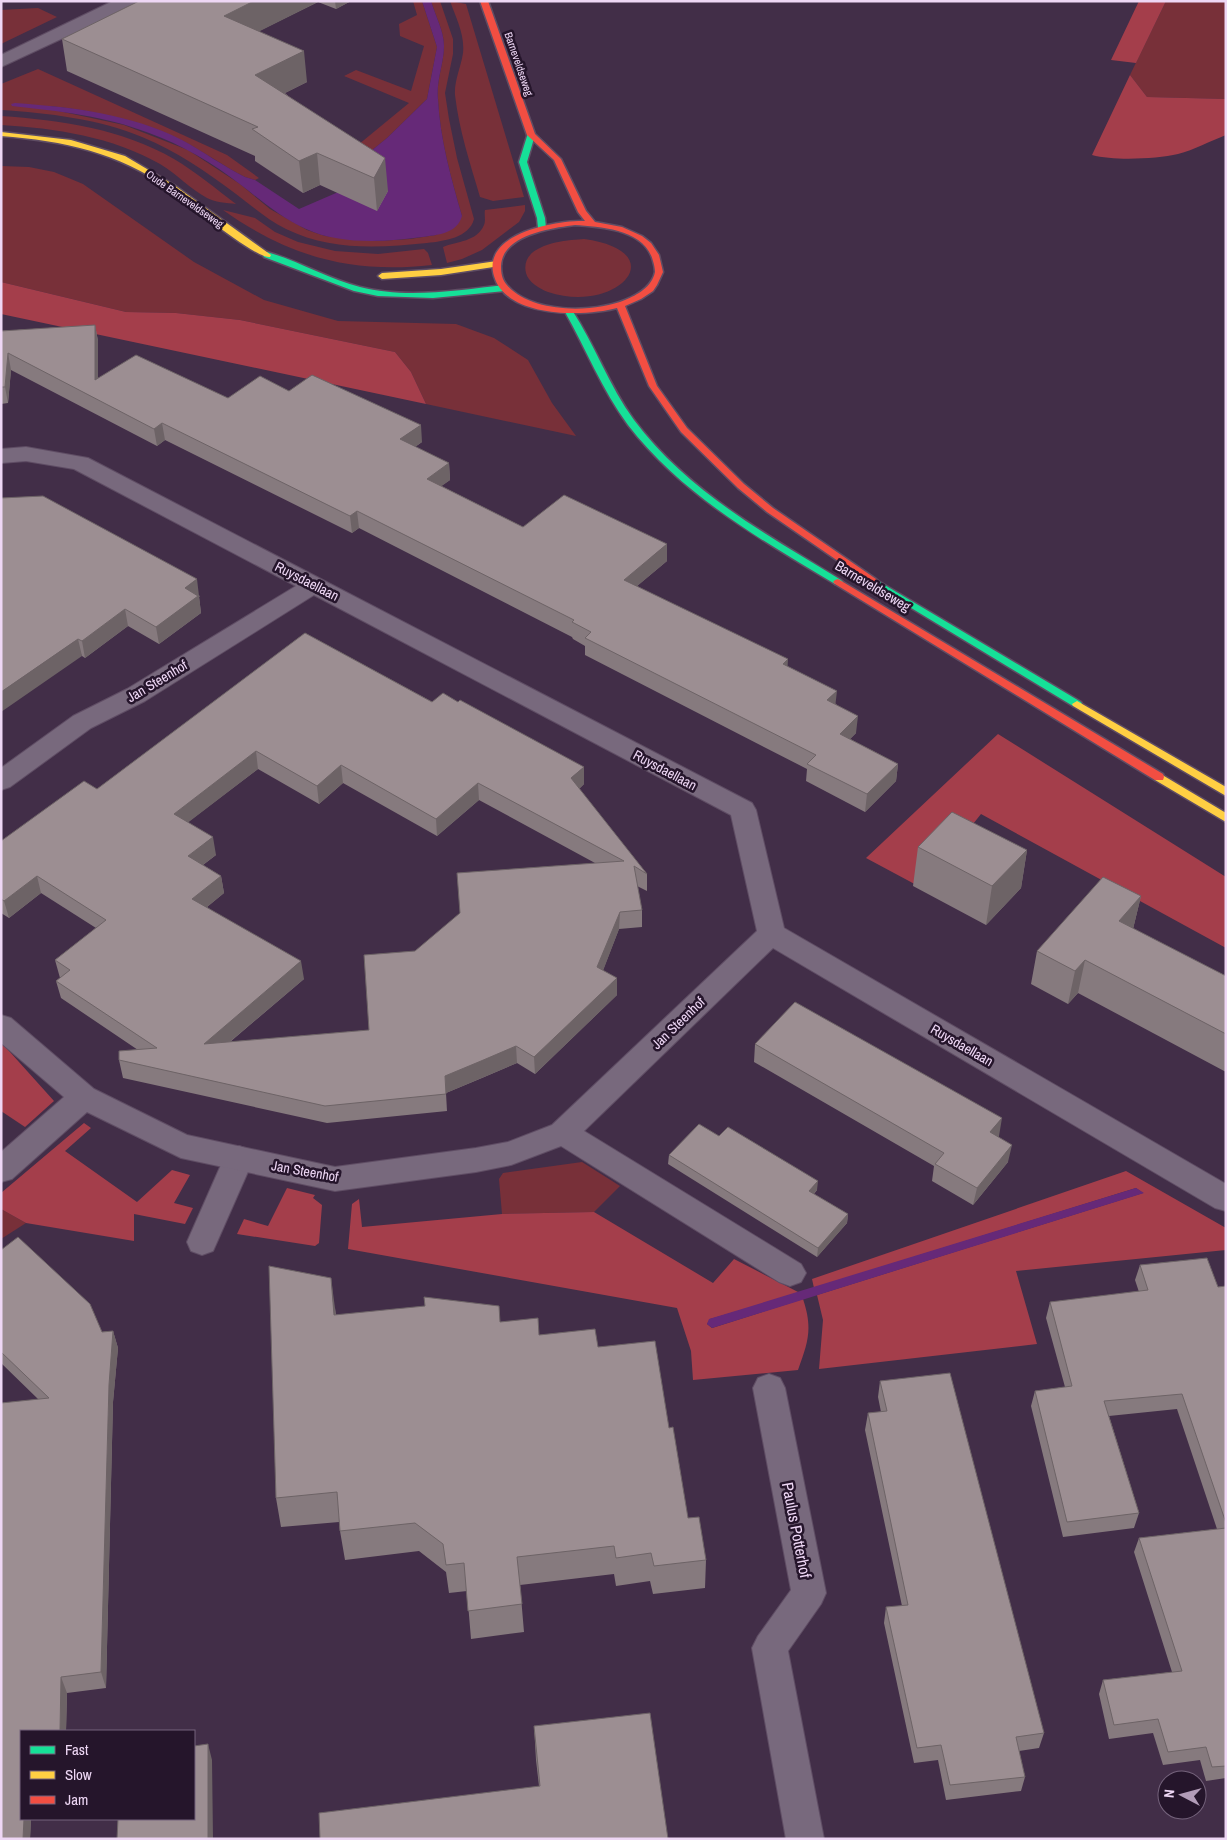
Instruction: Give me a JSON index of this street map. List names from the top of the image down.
{
  "streets": {
    "main road": ["Barneveldseweg", "Oude Barneveldseweg"],
    "street": ["Ruysdaellaan", "Jan Steenhof", "Paulus Potterhof"]
  },
  "crossings": [
    ["Barneveldseweg", "Oude Barneveldseweg"],
    ["Ruysdaellaan", "Jan Steenhof"]
  ],
  "legend": ["Fast", "Slow", "Jam"],
  "north": "left"
}
